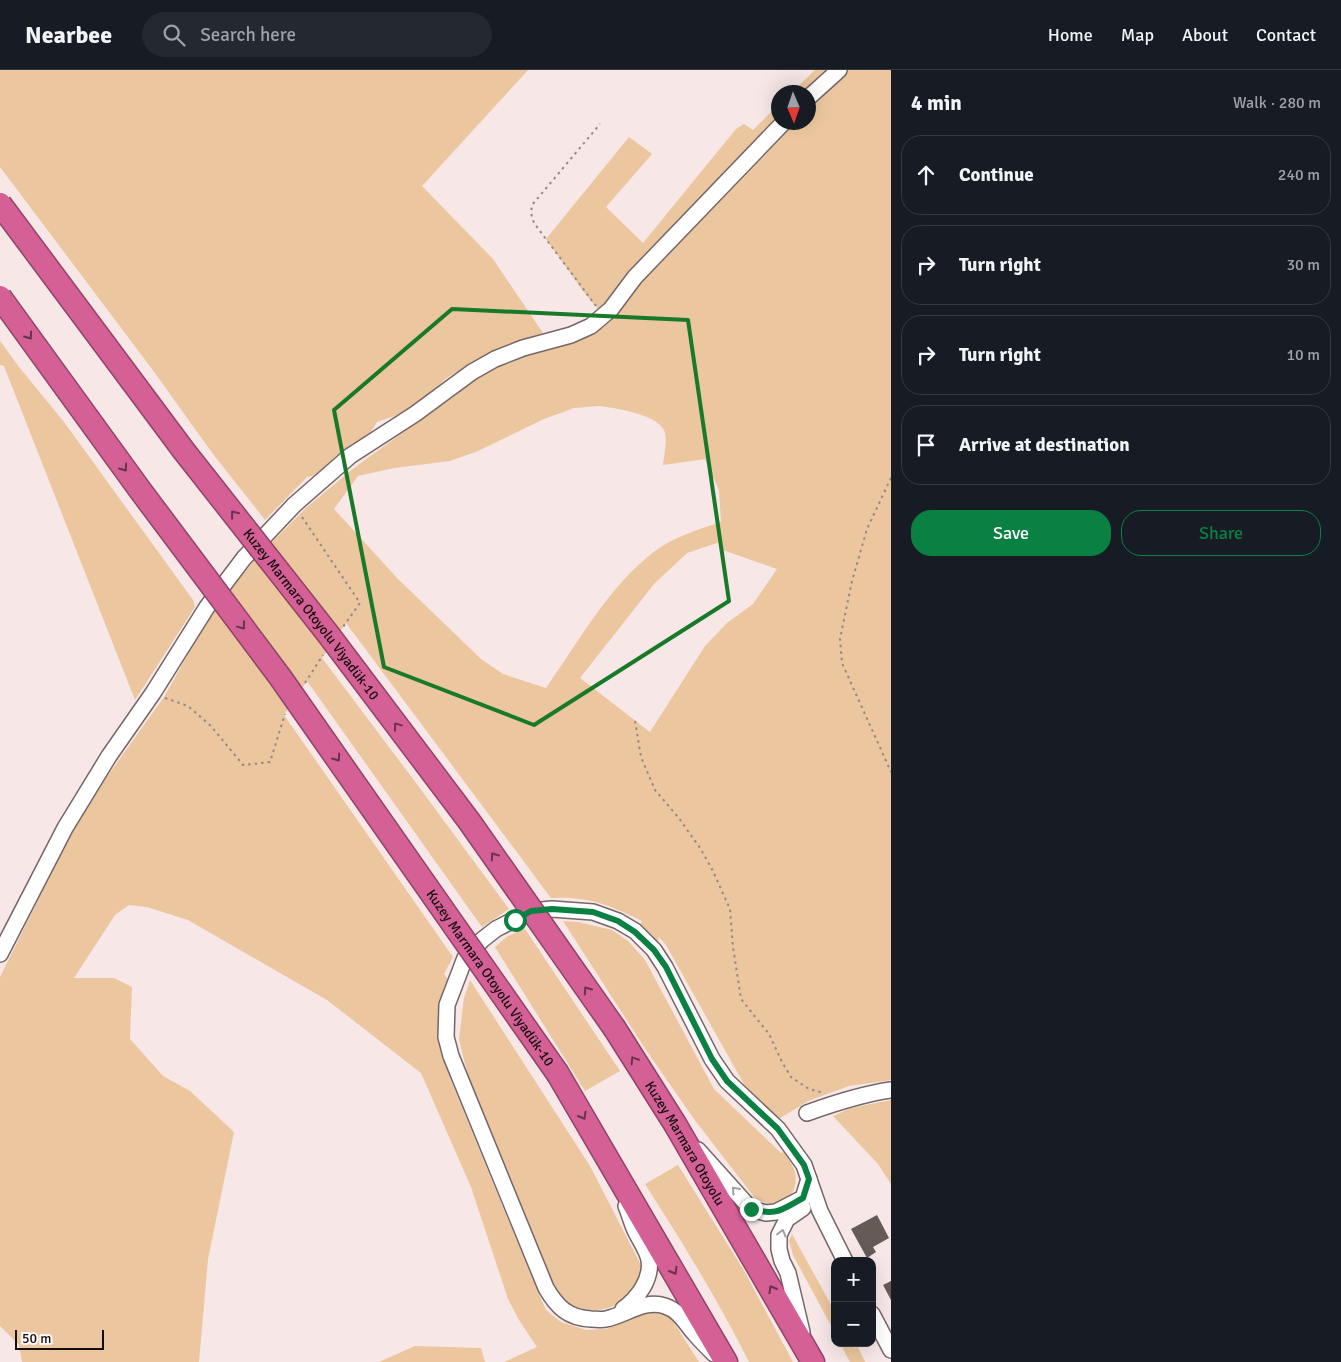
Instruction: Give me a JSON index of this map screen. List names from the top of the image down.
{
  "streets": {
    "highway": ["Kuzey Marmara Otoyolu Viyadük-10", "Kuzey Marmara Otoyolu"]
  },
  "crossings": [
    ["Kuzey Marmara Otoyolu Viyadük-10", "Kuzey Marmara Otoyolu"]
  ],
  "scale_bar": "50 m",
  "north": "bottom",
  "page": {
    "header": "Nearbee",
    "search": "Search here",
    "nav": [
      "Home",
      "Map",
      "About",
      "Contact"
    ],
    "heading": ["4 min", "Walk · 280 m"],
    "list": [
      ["Continue", "240 m"],
      ["Turn right", "30 m"],
      ["Turn right", "10 m"],
      "Arrive at destination"
    ],
    "buttons": ["Save", "Share"],
    "map_buttons": ["+", "−"],
    "scale": "50 m"
  }
}
